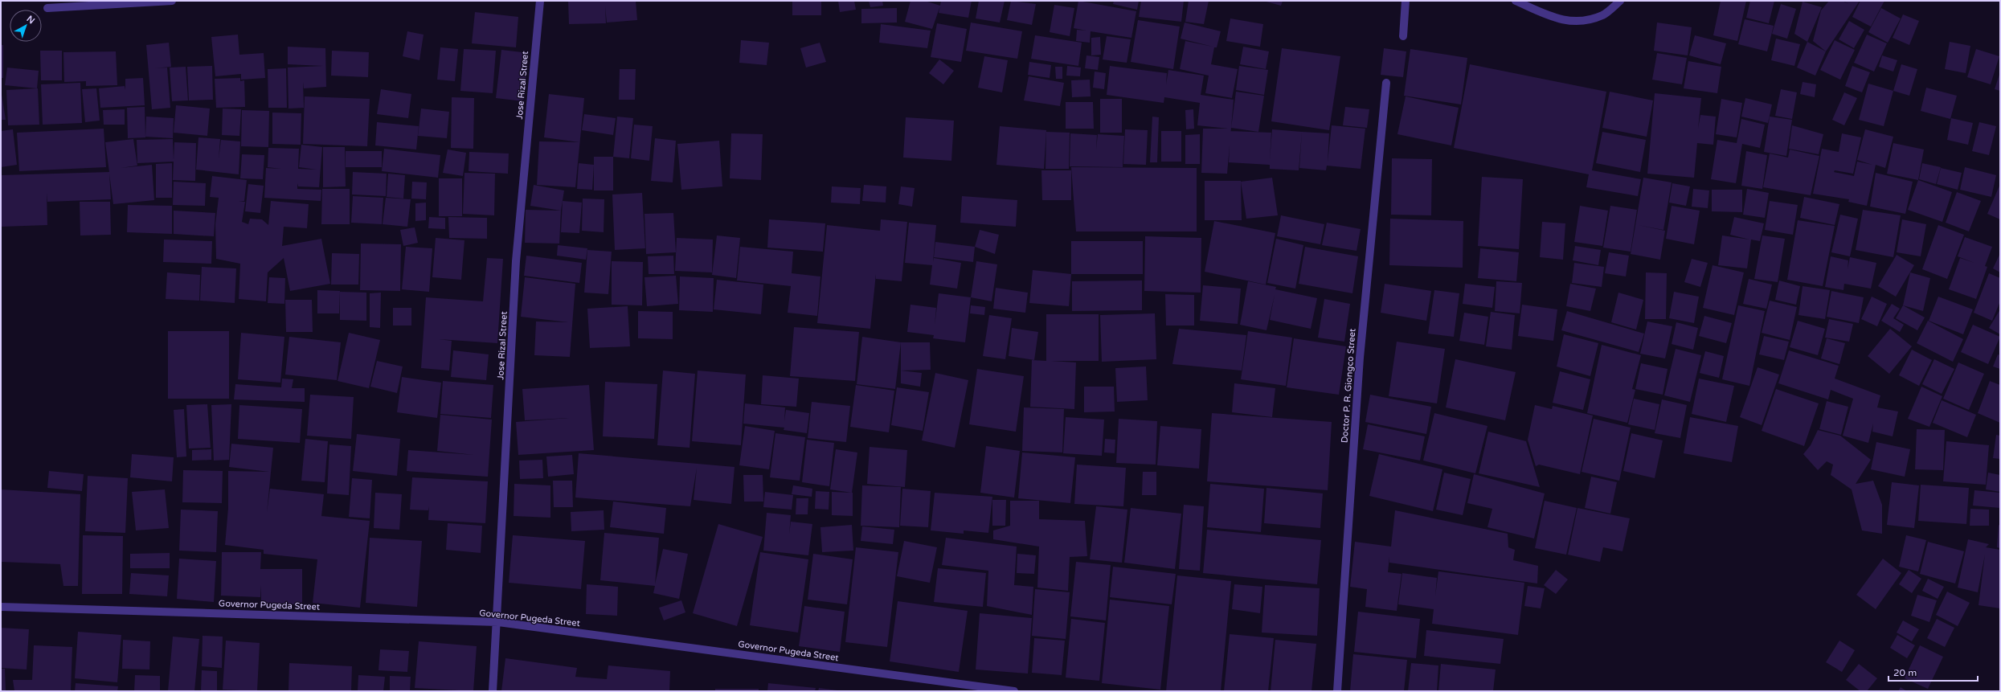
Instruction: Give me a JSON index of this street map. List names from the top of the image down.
{
  "streets": {
    "street": ["Jose Rizal Street", "Doctor P. R. Giongco Street", "Governor Pugeda Street"]
  },
  "crossings": [
    ["Jose Rizal Street", "Governor Pugeda Street"]
  ],
  "scale_bar": "20 m",
  "north": "top right"
}
